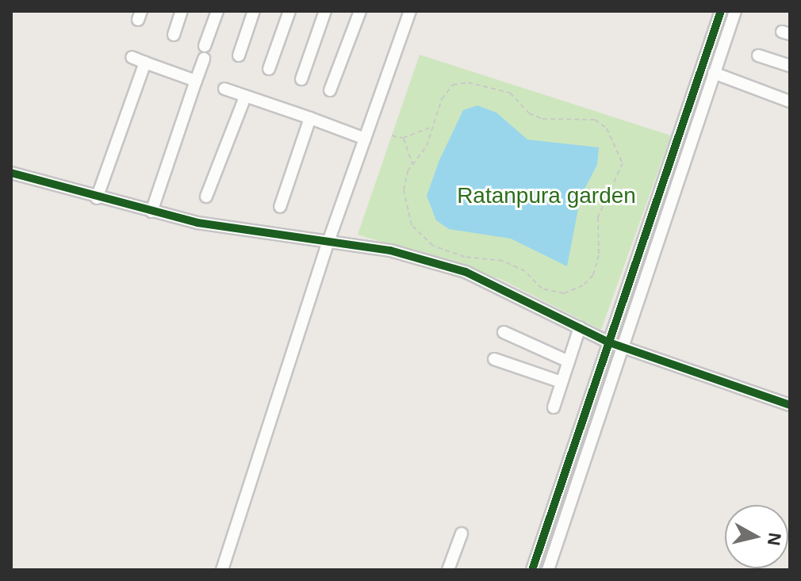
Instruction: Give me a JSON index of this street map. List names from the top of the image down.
{
  "parks": ["Ratanpura garden"],
  "north": "right"
}
